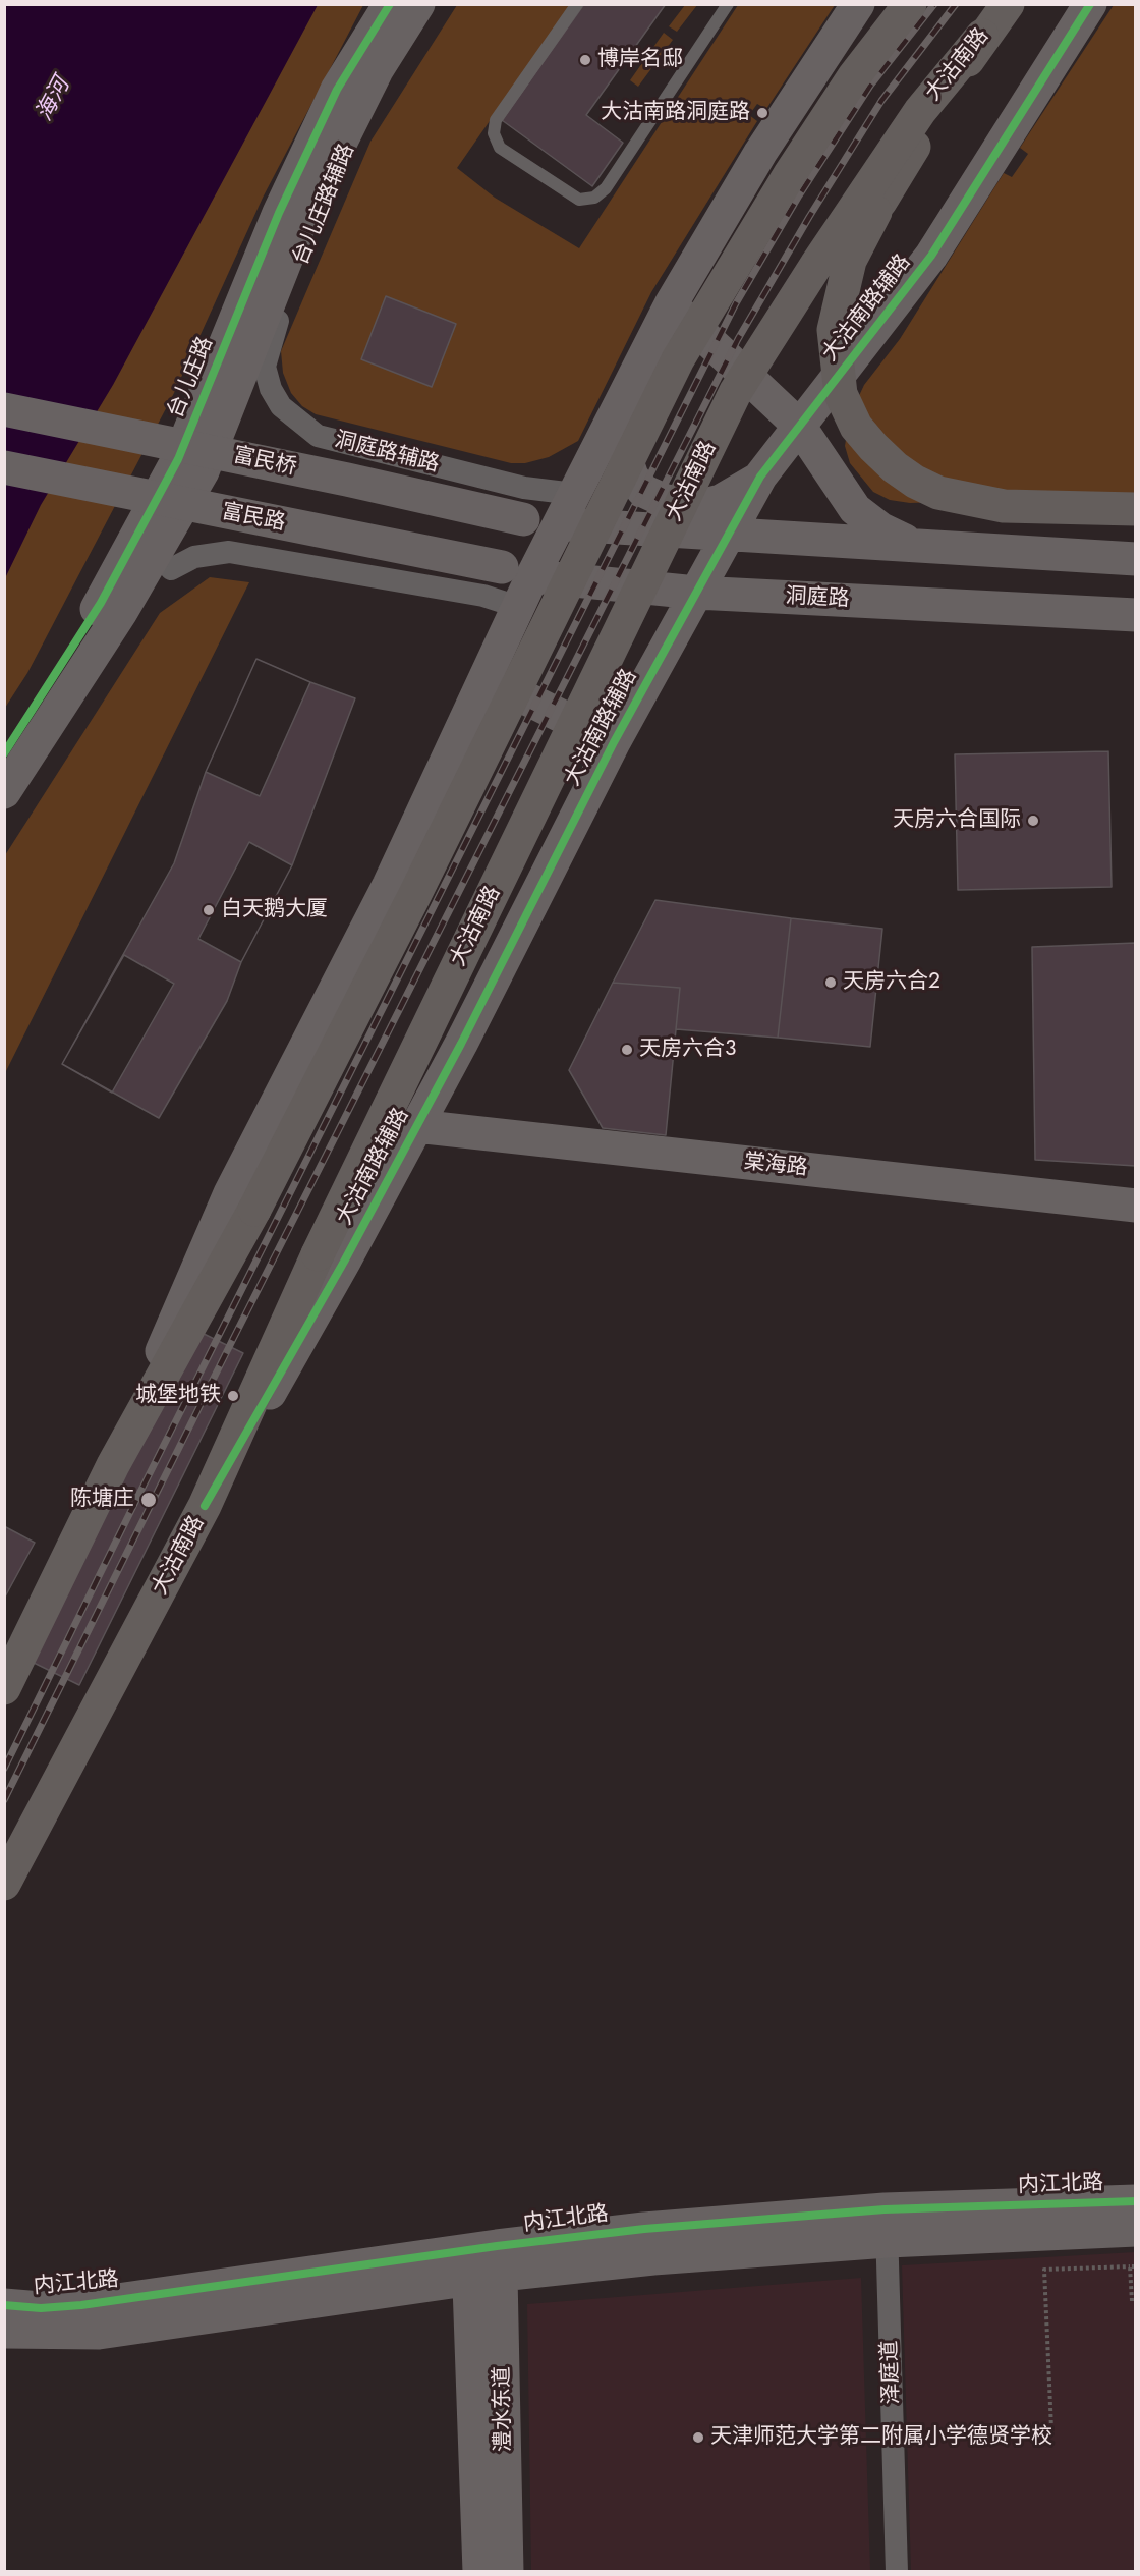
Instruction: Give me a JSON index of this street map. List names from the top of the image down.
{
  "streets": {
    "highway": ["大沽南路"],
    "street": [
      "台儿庄路辅路",
      "大沽南路辅路",
      "台儿庄路",
      "洞庭路辅路",
      "富民桥",
      "富民路",
      "洞庭路",
      "棠海路",
      "内江北路",
      "泽庭道",
      "澧水东道"
    ]
  },
  "crossings": [
    ["大沽南路", "大沽南路辅路"],
    ["台儿庄路辅路", "台儿庄路"],
    ["台儿庄路辅路", "洞庭路辅路"],
    ["大沽南路辅路", "洞庭路"],
    ["大沽南路辅路", "棠海路"],
    ["富民路", "洞庭路"],
    ["内江北路", "泽庭道"],
    ["内江北路", "澧水东道"]
  ],
  "water": ["海河"],
  "places": [
    "博岸名邸",
    "大沽南路洞庭路",
    "天房六合国际",
    "白天鹅大厦",
    "天房六合2",
    "天房六合3",
    "城堡地铁",
    "陈塘庄",
    "天津师范大学第二附属小学德贤学校"
  ]
}
